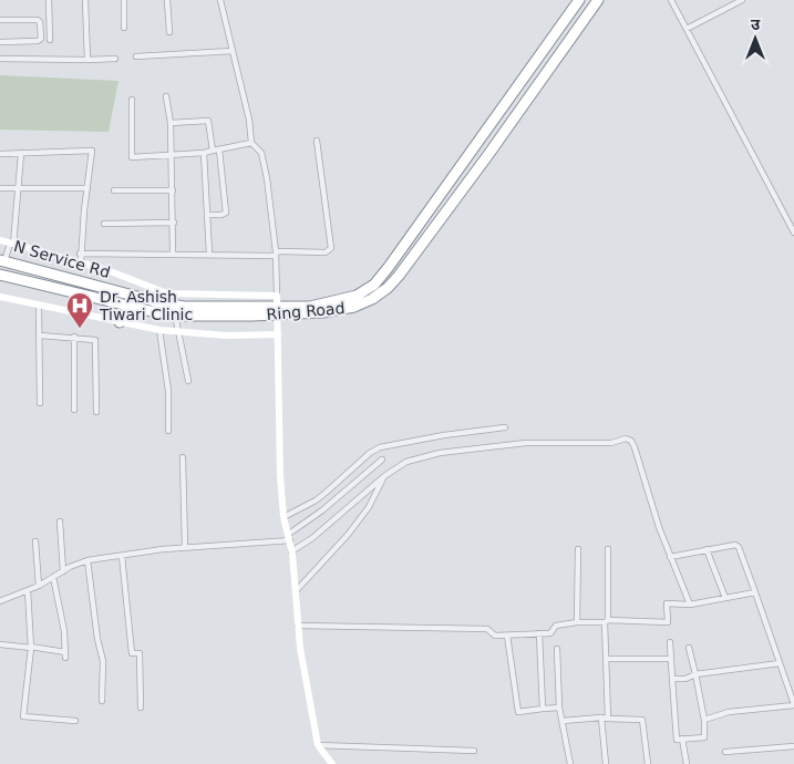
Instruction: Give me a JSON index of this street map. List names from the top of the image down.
{
  "streets": {
    "highway": ["Ring Road"],
    "street": ["N Service Rd"]
  },
  "places": {
    "hospital": ["Dr. Ashish Tiwari Clinic"]
  },
  "north": "top"
}
